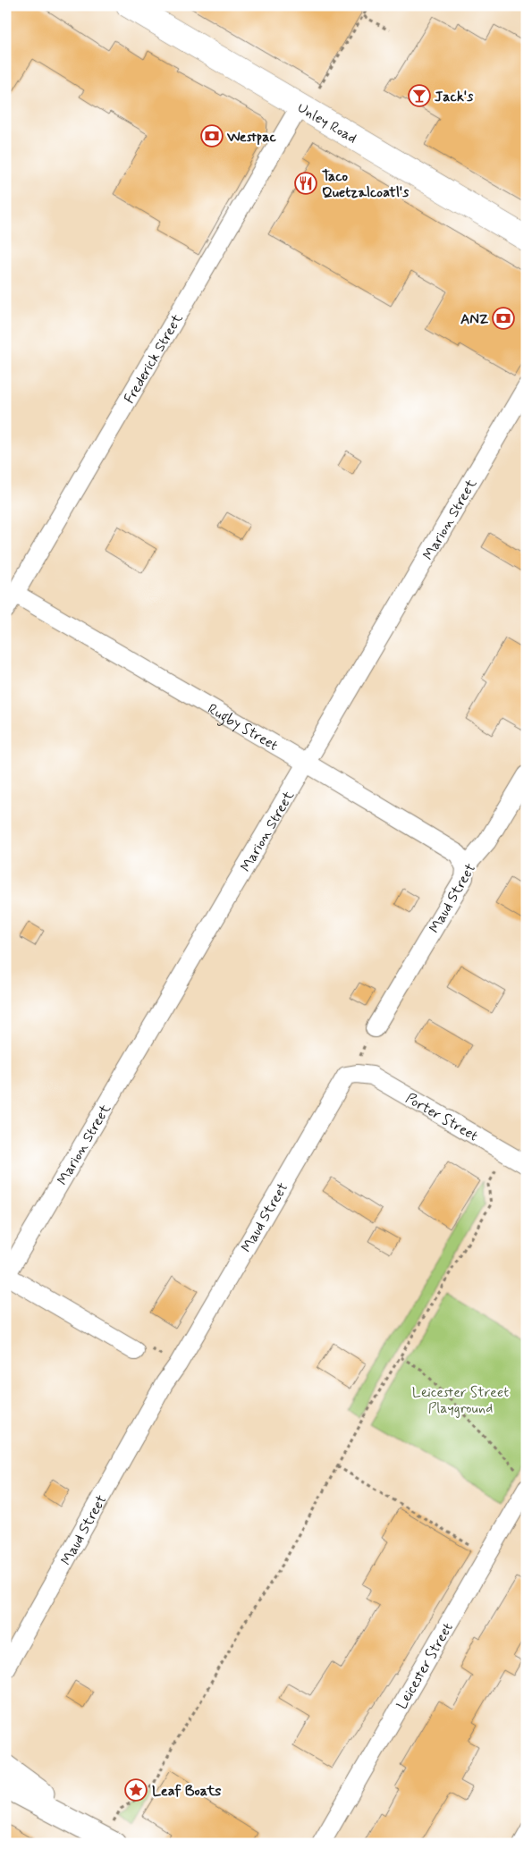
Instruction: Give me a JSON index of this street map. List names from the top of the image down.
{
  "streets": {
    "main road": ["Unley Road"],
    "street": [
      "Frederick Street",
      "Marion Street",
      "Rugby Street",
      "Maud Street",
      "Porter Street",
      "Leicester Street"
    ]
  },
  "crossings": [
    ["Unley Road", "Frederick Street"],
    ["Frederick Street", "Rugby Street"],
    ["Marion Street", "Rugby Street"],
    ["Rugby Street", "Maud Street"],
    ["Maud Street", "Porter Street"]
  ],
  "parks": ["Leicester Street Playground"],
  "places": {
    "bar": ["Jack's"],
    "bank": ["Westpac", "ANZ"],
    "restaurant": ["Taco Quetzalcoatl's"],
    "place": ["Leaf Boats"]
  }
}
